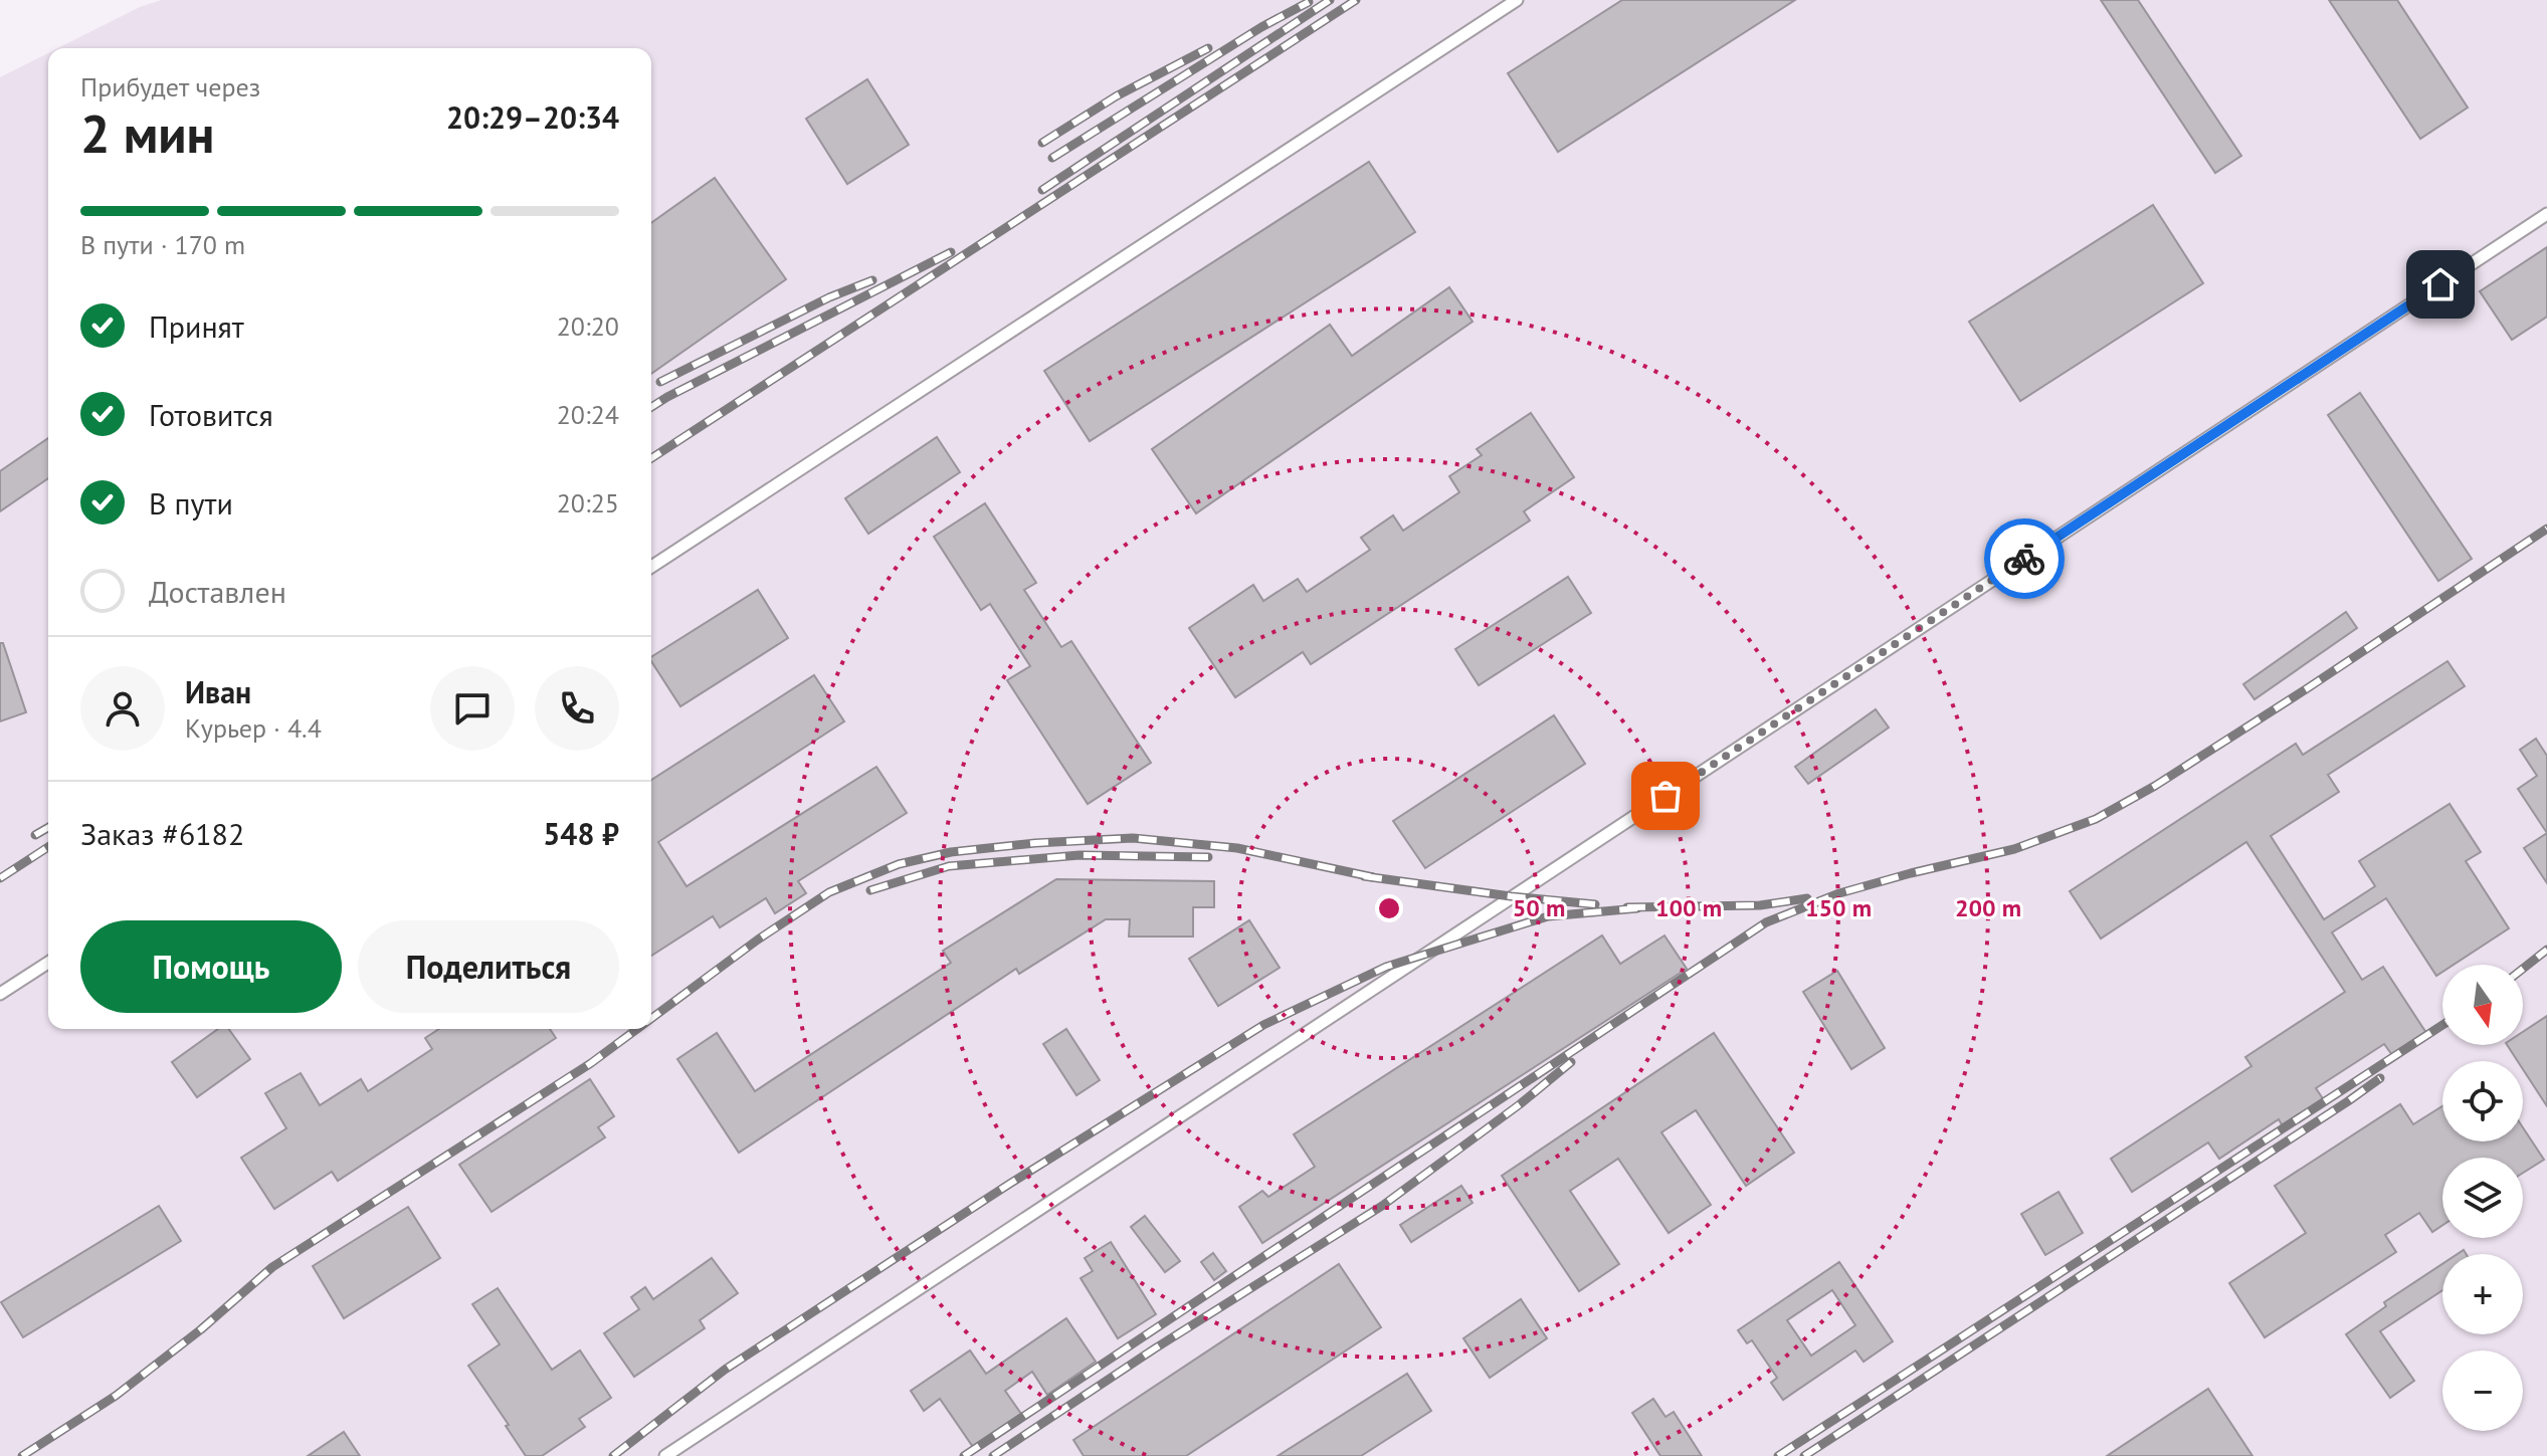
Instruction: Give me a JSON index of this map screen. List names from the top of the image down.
{
  "north": "bottom",
  "page": {
    "heading": ["2 мин", "Прибудет через", "20:29–20:34"],
    "panel": [
      "Иван",
      "Курьер · 4.4",
      "Заказ #6182",
      "548 ₽"
    ],
    "bar": "В пути · 170 m",
    "list": [
      ["Принят", "20:20"],
      ["Готовится", "20:24"],
      ["В пути", "20:25"],
      "Доставлен"
    ],
    "buttons": ["Помощь", "Поделиться"],
    "map_buttons": ["+", "−"]
  },
  "rings": [
    "50 m",
    "100 m",
    "150 m",
    "200 m"
  ]
}
